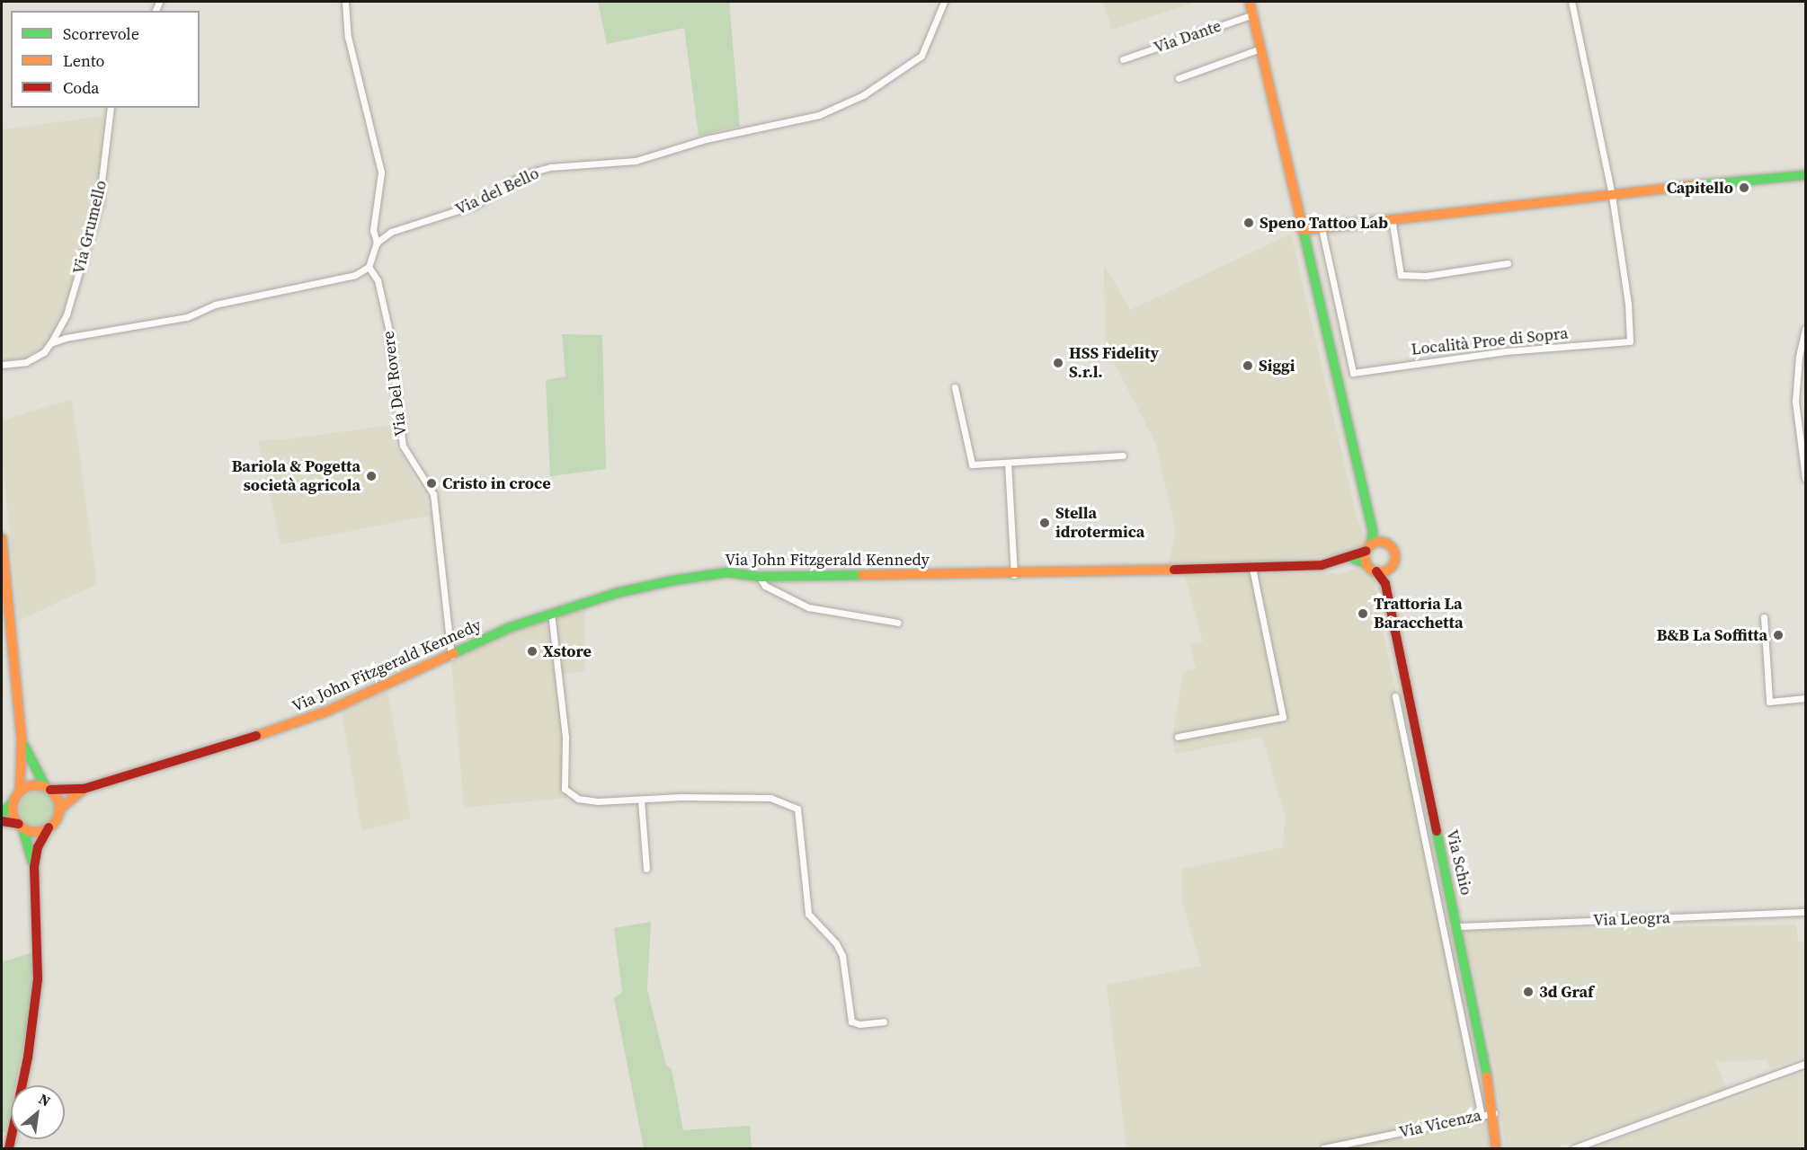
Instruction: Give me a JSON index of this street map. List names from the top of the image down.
{
  "streets": {
    "main road": ["Via John Fitzgerald Kennedy", "Via Schio"],
    "street": [
      "Via Dante",
      "Via del Bello",
      "Via Grumello",
      "Località Proe di Sopra",
      "Via Del Rovere",
      "Via Leogra",
      "Via Vicenza"
    ]
  },
  "crossings": [
    ["Via Del Rovere", "Via John Fitzgerald Kennedy"],
    ["Via John Fitzgerald Kennedy", "Via Schio"],
    ["Via Schio", "Via Leogra"],
    ["Via Schio", "Via Vicenza"]
  ],
  "places": [
    "Capitello",
    "Speno Tattoo Lab",
    "HSS Fidelity S.r.l.",
    "Siggi",
    "Bariola & Pogetta società agricola",
    "Cristo in croce",
    "Stella idrotermica",
    "Trattoria La Baracchetta",
    "B&B La Soffitta",
    "Xstore",
    "3d Graf"
  ],
  "legend": ["Scorrevole", "Lento", "Coda"],
  "north": "top right"
}
